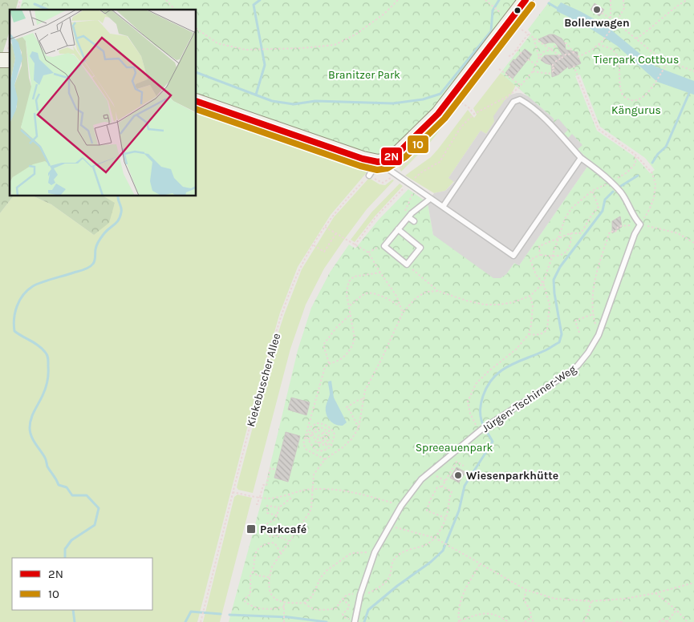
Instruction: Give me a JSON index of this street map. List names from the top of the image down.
{
  "streets": {
    "lane": ["Jürgen-Tschirner-Weg"],
    "path": ["Kiekebuscher Allee"]
  },
  "parks": [
    "Tierpark Cottbus",
    "Branitzer Park",
    "Kängurus",
    "Spreeauenpark"
  ],
  "places": {
    "other": ["Bollerwagen", "Wiesenparkhütte"],
    "transit": ["Parkcafé"]
  },
  "lines": ["transit line 2N", "transit line 10"],
  "legend": ["2N", "10"]
}
